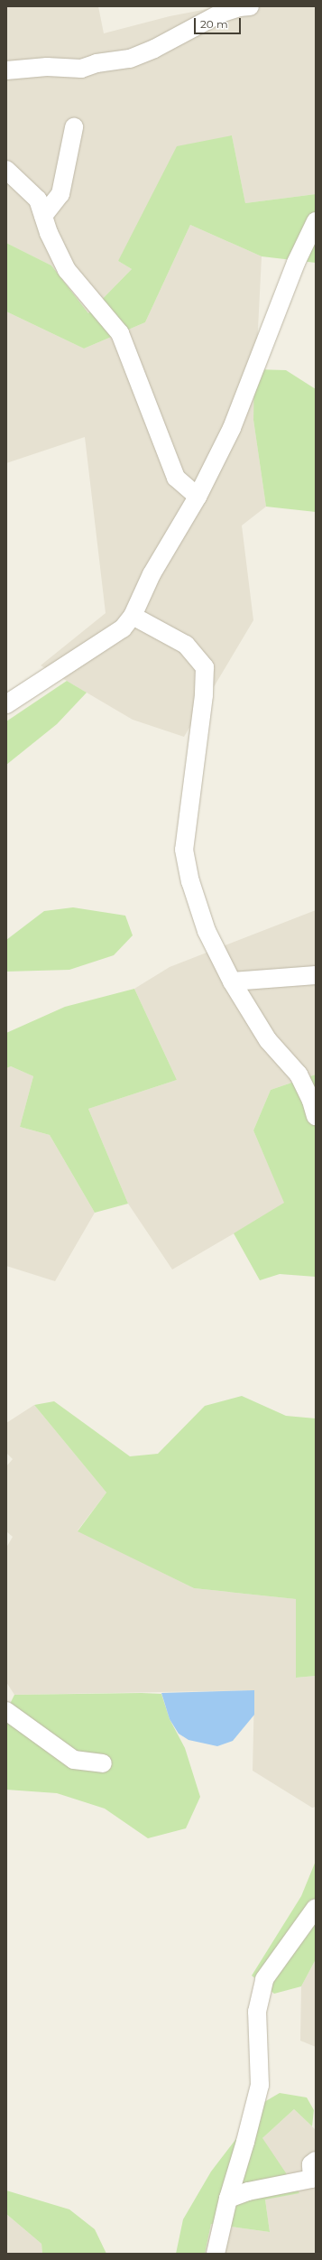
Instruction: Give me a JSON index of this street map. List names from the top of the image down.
{
  "scale_bar": "20 m"
}
